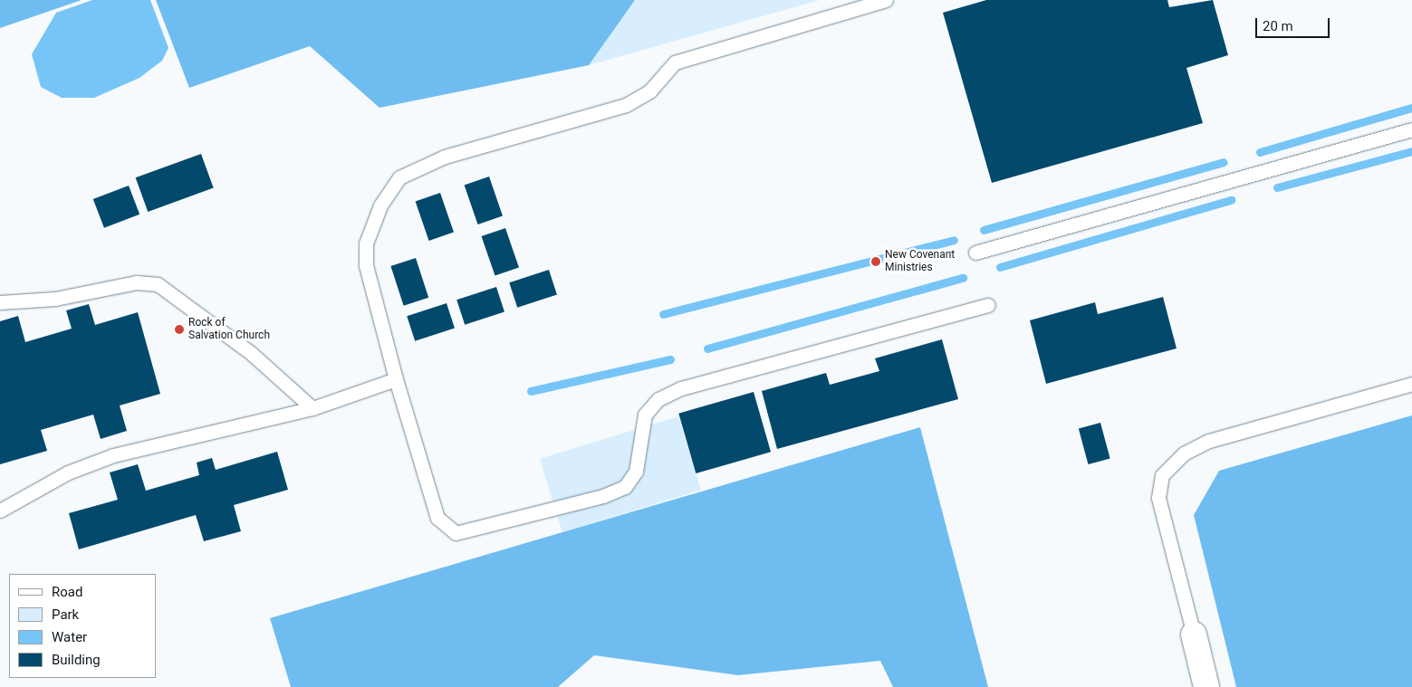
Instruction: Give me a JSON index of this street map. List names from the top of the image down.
{
  "places": ["New Covenant Ministries", "Rock of Salvation Church"],
  "legend": [
    "Road",
    "Park",
    "Water",
    "Building"
  ],
  "scale_bar": "20 m"
}
